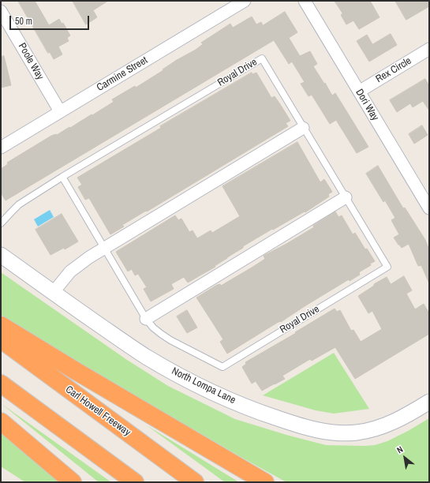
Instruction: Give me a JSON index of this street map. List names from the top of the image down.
{
  "streets": {
    "highway": ["Carl Howell Freeway"],
    "street": [
      "Poole Way",
      "Rex Circle",
      "Carmine Street",
      "Dori Way",
      "North Lompa Lane"
    ],
    "lane": ["Royal Drive"]
  },
  "crossings": [
    ["Poole Way", "Carmine Street"],
    ["Rex Circle", "Dori Way"]
  ],
  "scale_bar": "50 m",
  "north": "top left"
}
